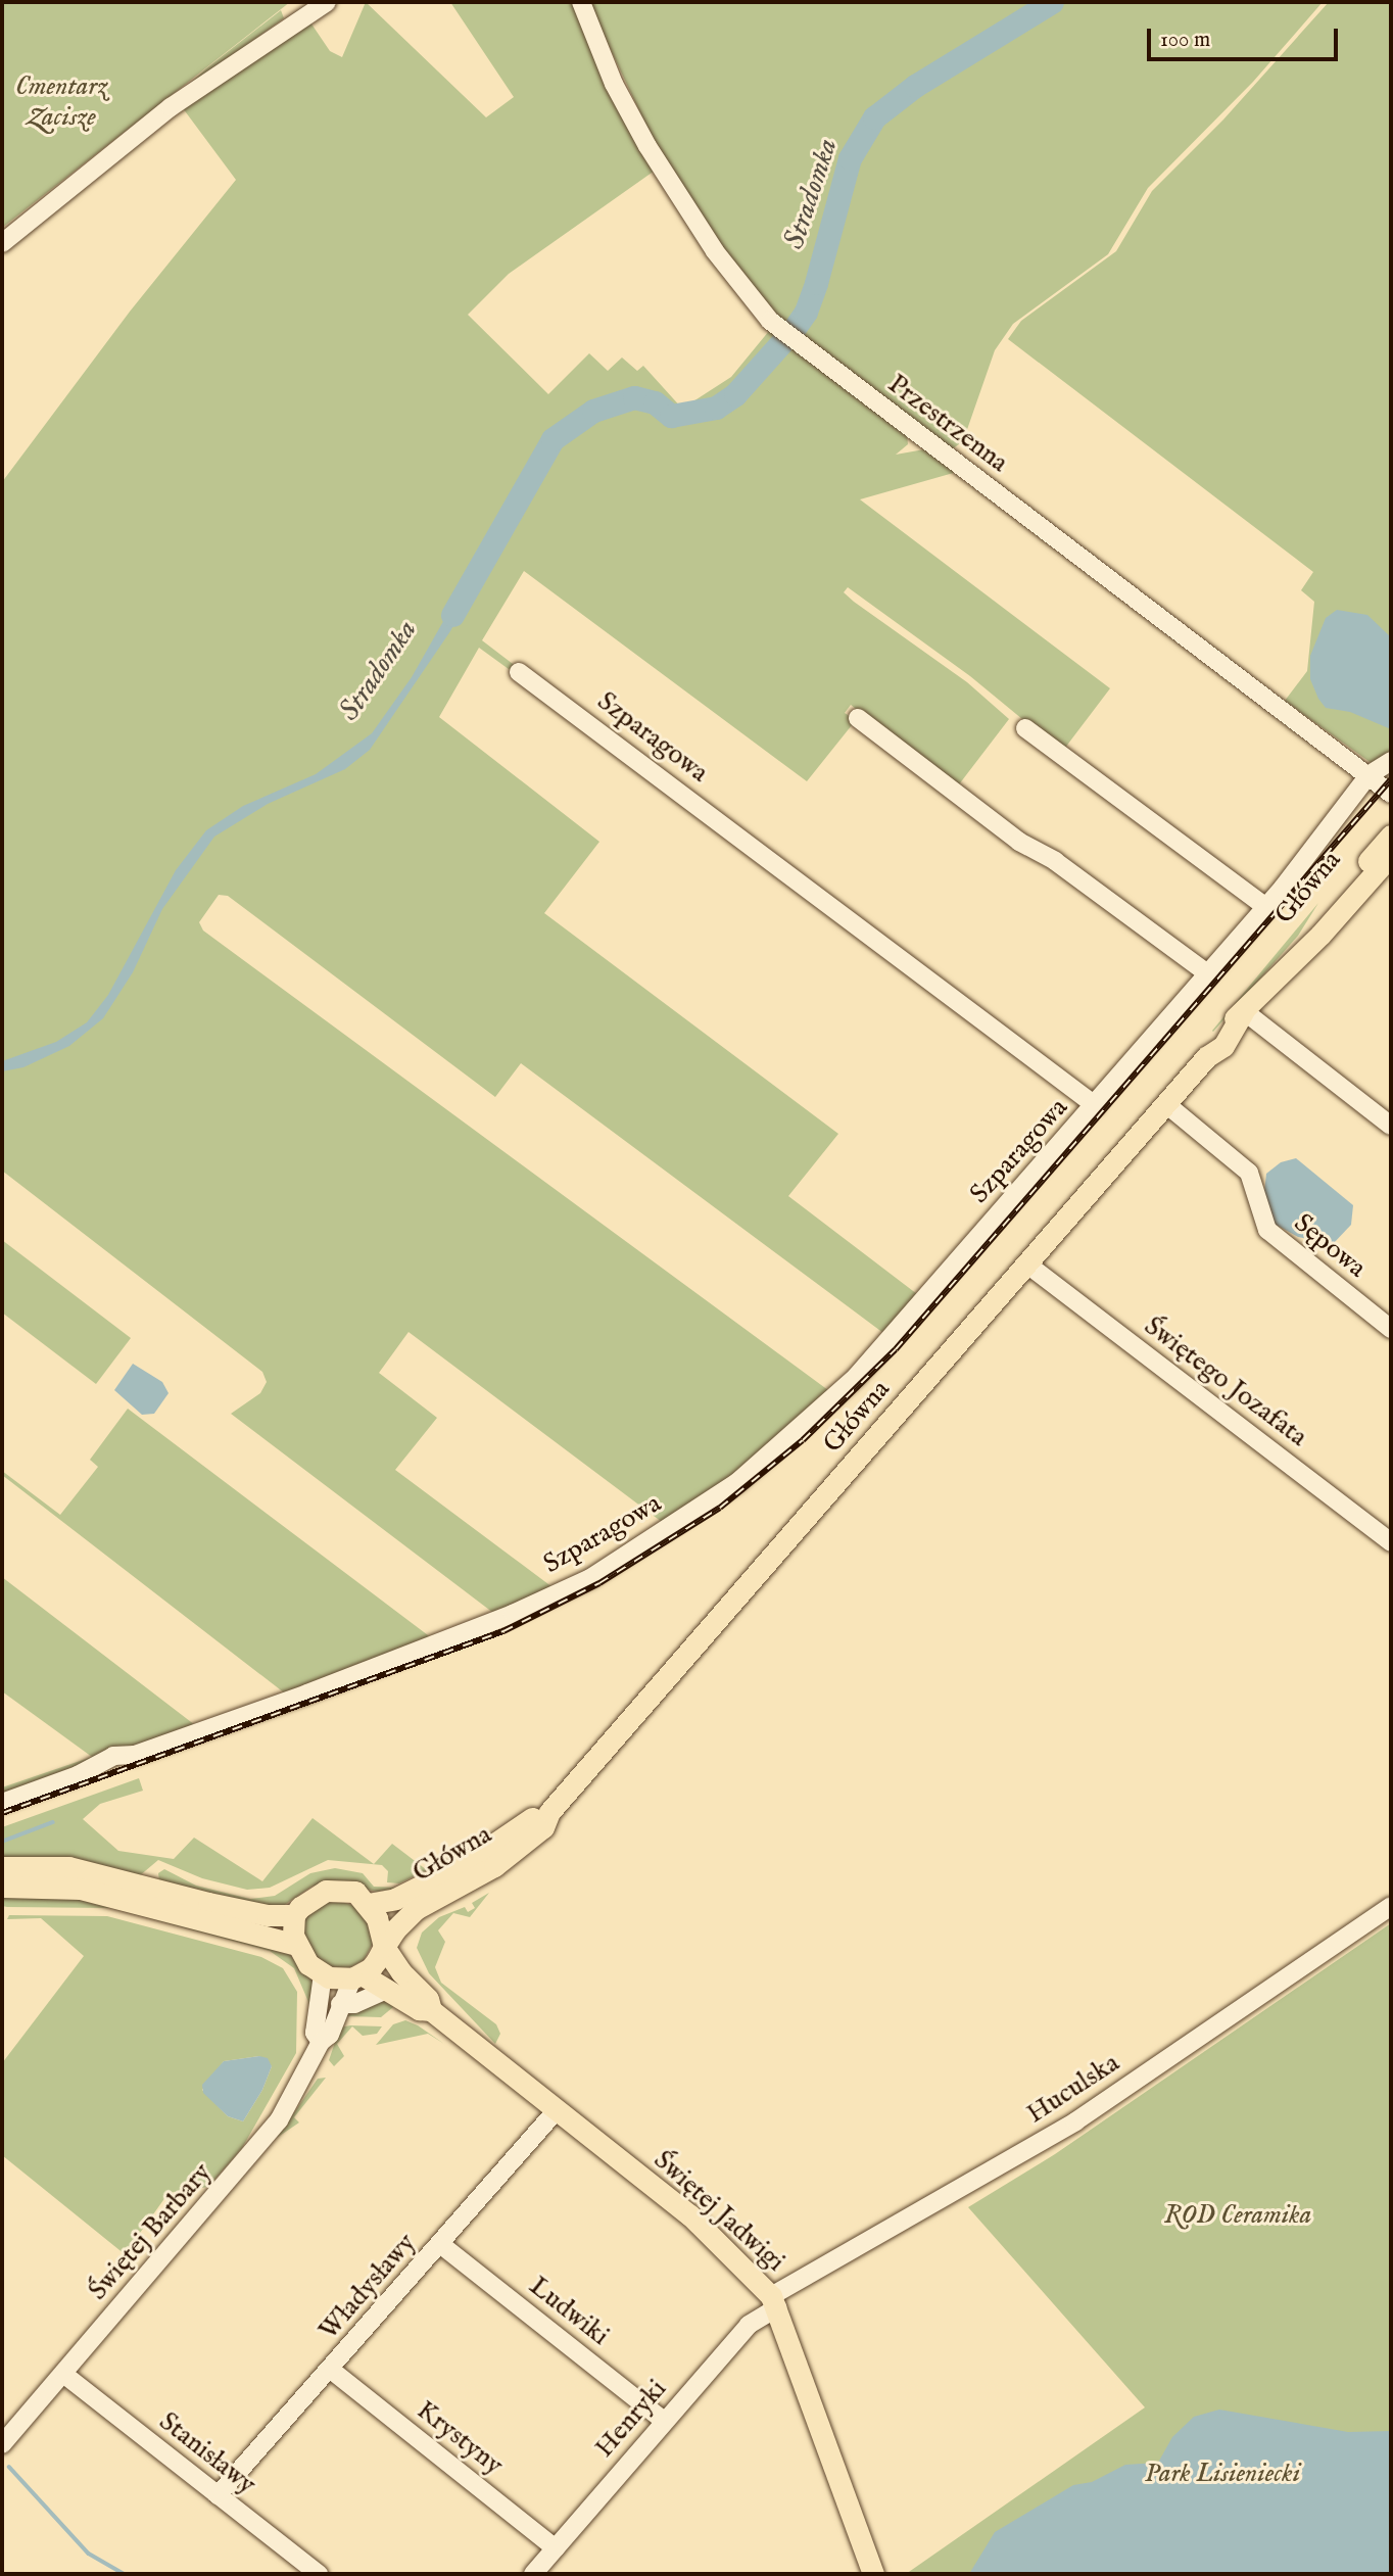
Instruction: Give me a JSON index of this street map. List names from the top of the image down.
{
  "streets": {
    "main road": ["Główna", "Świętej Jadwigi"],
    "street": [
      "Przestrzenna",
      "Szparagowa",
      "Sępowa",
      "Świętego Jozafata",
      "Huculska",
      "Świętej Barbary",
      "Władysławy",
      "Ludwiki",
      "Henryki",
      "Krystyny",
      "Stanisławy"
    ]
  },
  "crossings": [
    ["Przestrzenna", "Szparagowa"],
    ["Główna", "Sępowa"],
    ["Główna", "Świętego Jozafata"],
    ["Główna", "Świętej Jadwigi"],
    ["Główna", "Świętej Barbary"],
    ["Huculska", "Świętej Jadwigi"],
    ["Huculska", "Henryki"],
    ["Świętej Jadwigi", "Świętej Barbary"],
    ["Świętej Jadwigi", "Władysławy"],
    ["Świętej Jadwigi", "Henryki"],
    ["Świętej Barbary", "Stanisławy"],
    ["Władysławy", "Ludwiki"],
    ["Władysławy", "Krystyny"],
    ["Władysławy", "Stanisławy"],
    ["Ludwiki", "Henryki"],
    ["Henryki", "Krystyny"]
  ],
  "water": ["Stradomka"],
  "parks": ["Cmentarz Zacisze", "ROD Ceramika", "Park Lisieniecki"],
  "scale_bar": "100 m"
}
